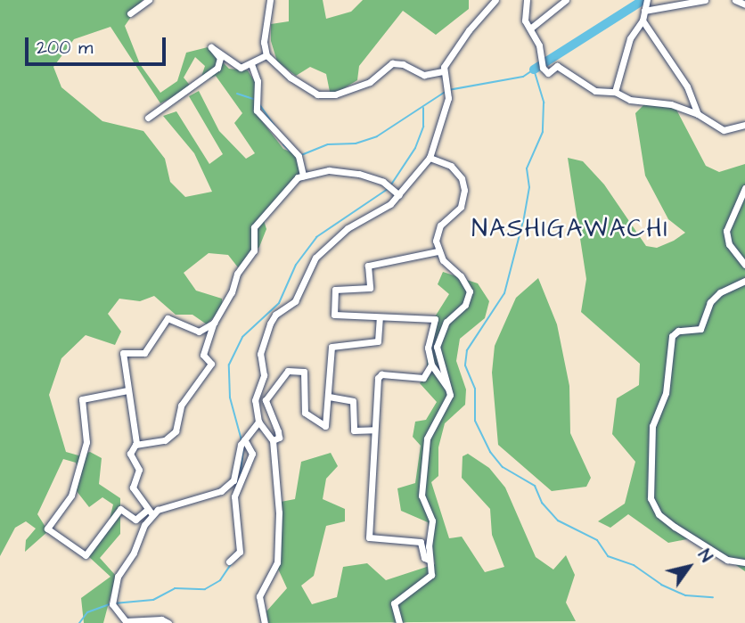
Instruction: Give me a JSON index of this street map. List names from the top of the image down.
{
  "districts": ["NASHIGAWACHI"],
  "scale_bar": "200 m",
  "north": "top right"
}
